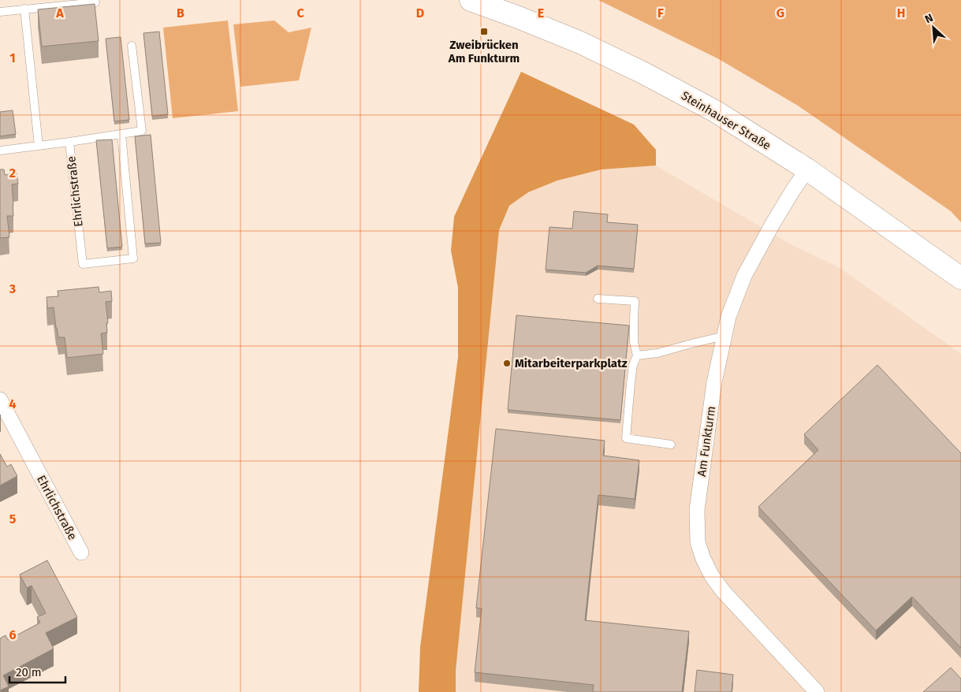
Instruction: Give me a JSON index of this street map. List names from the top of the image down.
{
  "streets": {
    "main road": ["Steinhauser Straße"],
    "street": ["Ehrlichstraße", "Am Funkturm"]
  },
  "crossings": [
    ["Steinhauser Straße", "Am Funkturm"]
  ],
  "places": {
    "transit": ["Zweibrücken Am Funkturm"],
    "other": ["Mitarbeiterparkplatz"]
  },
  "scale_bar": "20 m",
  "north": "top left",
  "grid": {
    "columns": [
      "A",
      "B",
      "C",
      "D",
      "E",
      "F",
      "G",
      "H"
    ],
    "rows": [
      "1",
      "2",
      "3",
      "4",
      "5",
      "6"
    ]
  }
}
